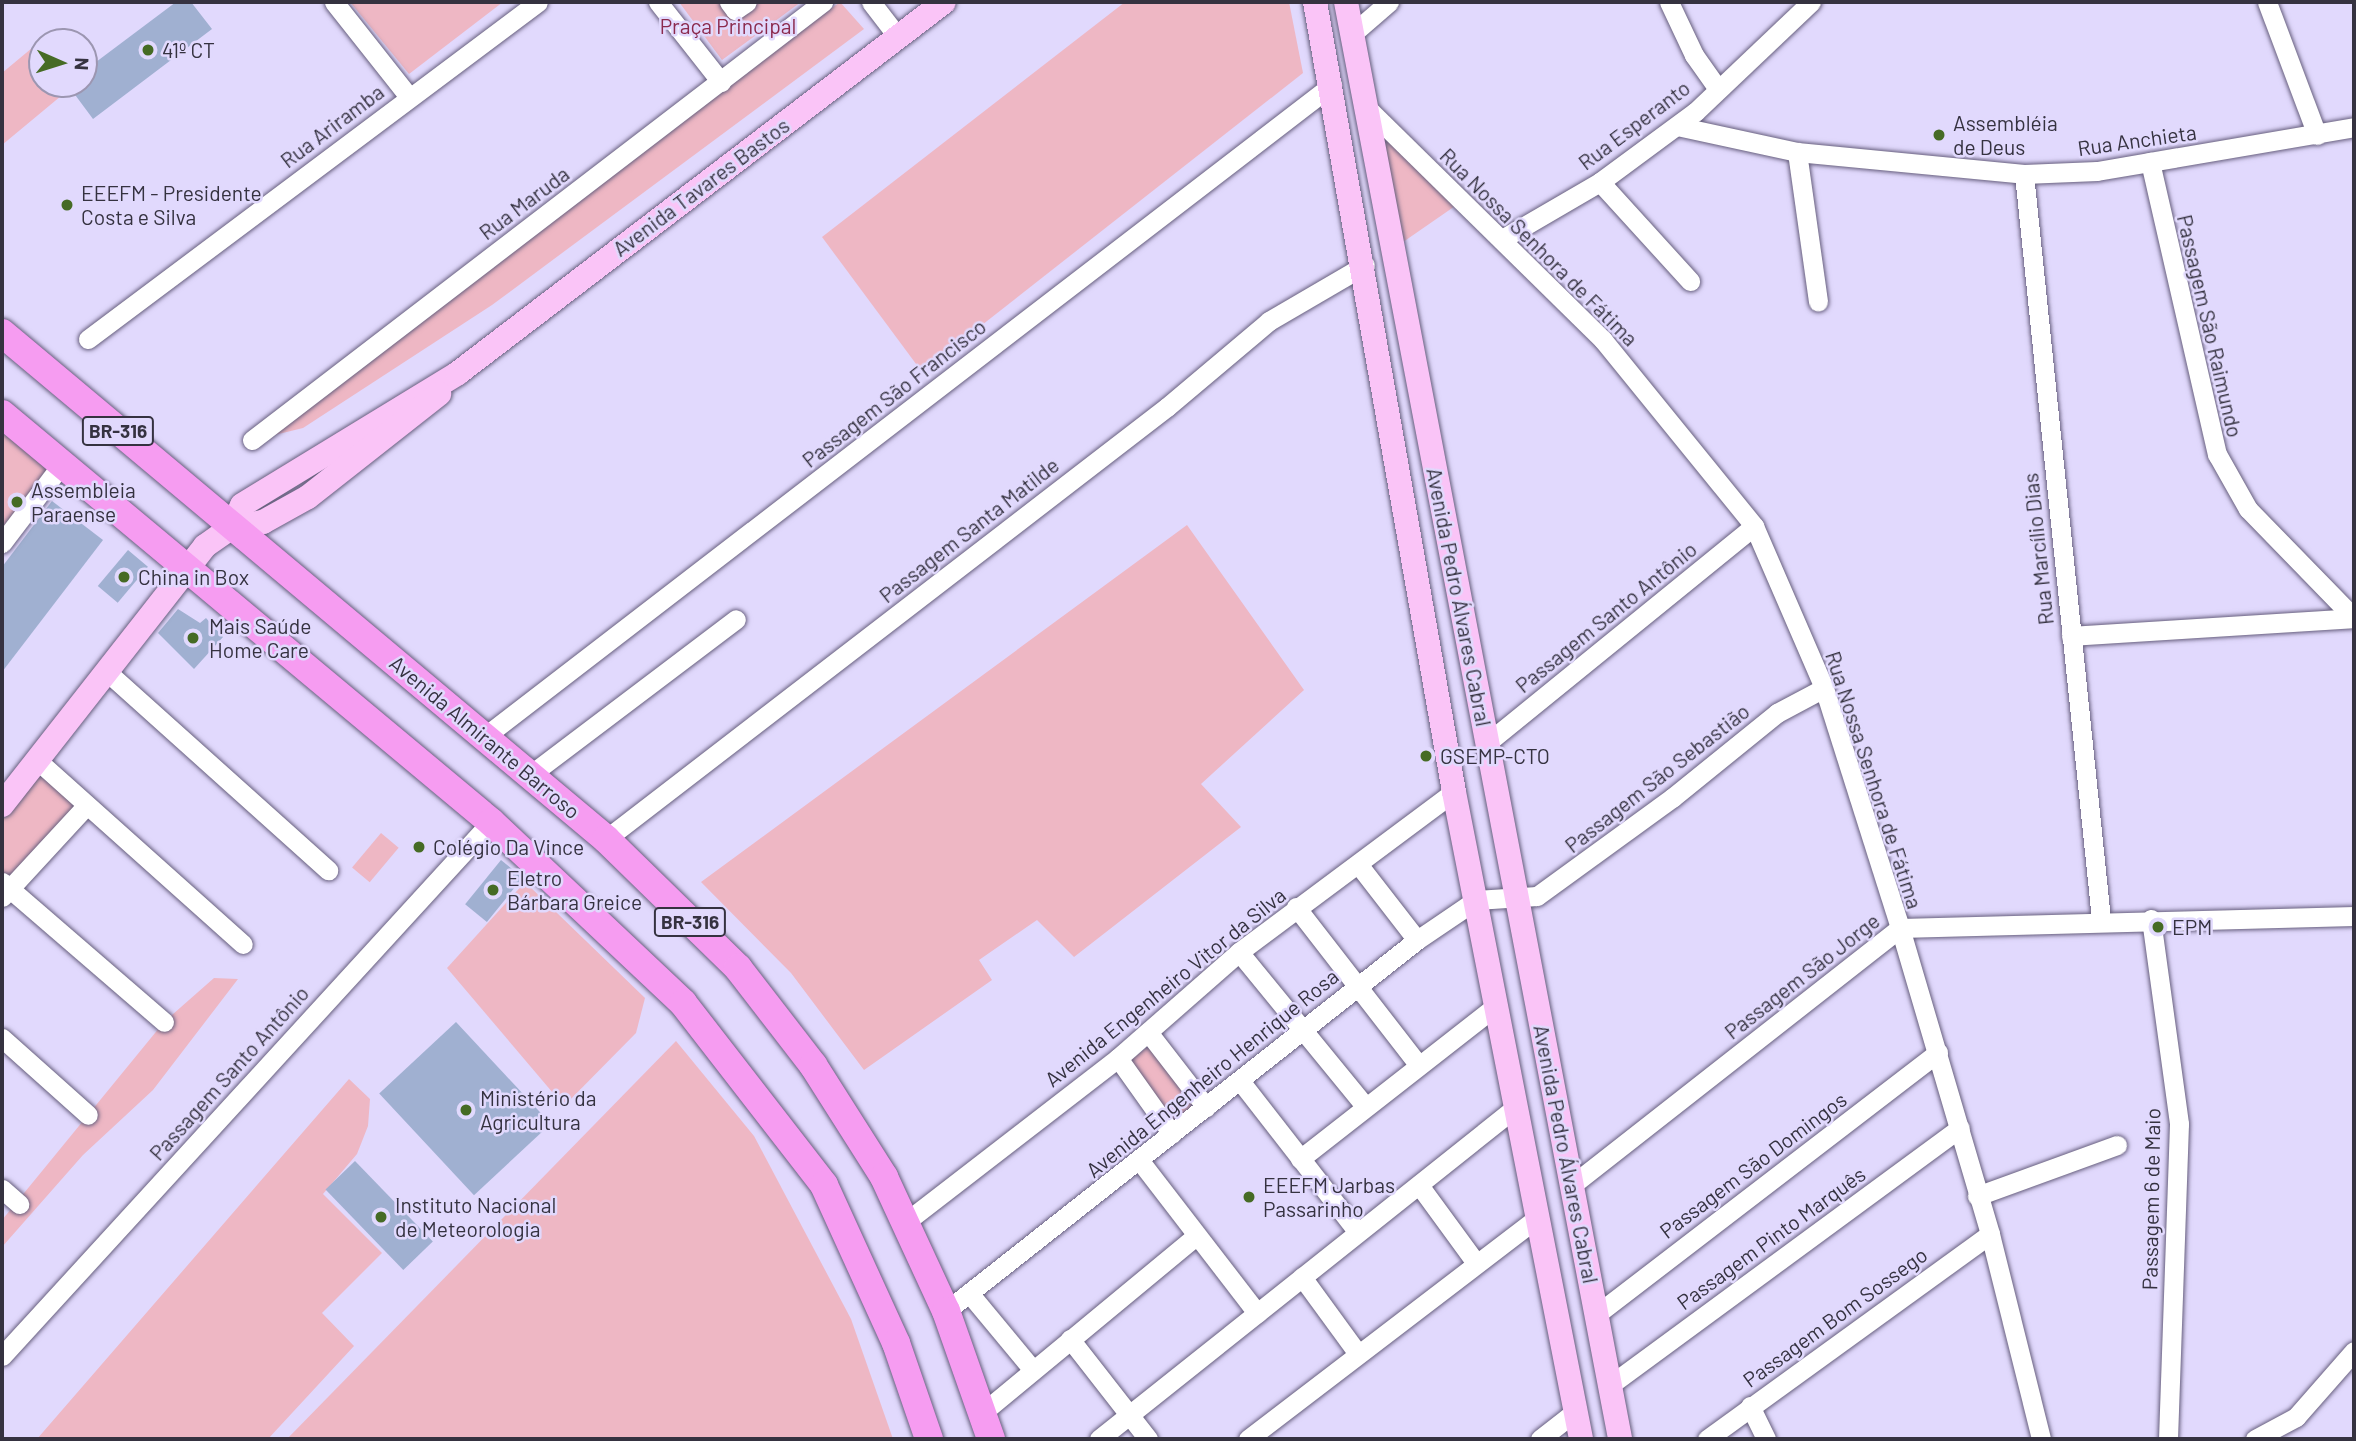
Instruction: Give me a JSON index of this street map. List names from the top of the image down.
{
  "streets": {
    "highway": ["BR-316", "Avenida Almirante Barroso"],
    "main road": ["Avenida Tavares Bastos", "Avenida Pedro Álvares Cabral"],
    "street": [
      "Rua Esperanto",
      "Rua Ariramba",
      "Rua Anchieta",
      "Rua Maruda",
      "Rua Nossa Senhora de Fátima",
      "Passagem São Raimundo",
      "Passagem São Francisco",
      "Passagem Santa Matilde",
      "Rua Marcílio Dias",
      "Passagem Santo Antônio",
      "Passagem São Sebastião",
      "Passagem São Jorge",
      "Avenida Engenheiro Vitor da Silva",
      "Avenida Engenheiro Henrique Rosa",
      "Passagem São Domingos",
      "Passagem 6 de Maio",
      "Passagem Pinto Marquês",
      "Passagem Bom Sossego"
    ]
  },
  "crossings": [
    ["Rua Esperanto", "Rua Anchieta"],
    ["Rua Esperanto", "Rua Nossa Senhora de Fátima"],
    ["Rua Anchieta", "Passagem São Raimundo"],
    ["Rua Anchieta", "Rua Marcílio Dias"],
    ["Avenida Tavares Bastos", "BR-316"],
    ["Avenida Tavares Bastos", "Avenida Almirante Barroso"],
    ["Rua Nossa Senhora de Fátima", "Avenida Pedro Álvares Cabral"],
    ["Rua Nossa Senhora de Fátima", "Passagem Santo Antônio"],
    ["Rua Nossa Senhora de Fátima", "Passagem São Sebastião"],
    ["Rua Nossa Senhora de Fátima", "Passagem São Jorge"],
    ["Rua Nossa Senhora de Fátima", "Passagem São Domingos"],
    ["Rua Nossa Senhora de Fátima", "Passagem Pinto Marquês"],
    ["Rua Nossa Senhora de Fátima", "Passagem Bom Sossego"],
    ["Passagem São Francisco", "Avenida Pedro Álvares Cabral"],
    ["Passagem São Francisco", "Avenida Almirante Barroso"],
    ["BR-316", "Passagem Santo Antônio"],
    ["Passagem Santa Matilde", "Avenida Pedro Álvares Cabral"],
    ["Passagem Santa Matilde", "Avenida Almirante Barroso"],
    ["Rua Marcílio Dias", "Passagem São Jorge"],
    ["Avenida Pedro Álvares Cabral", "Passagem Santo Antônio"],
    ["Avenida Pedro Álvares Cabral", "Passagem São Sebastião"],
    ["Avenida Pedro Álvares Cabral", "Passagem São Jorge"],
    ["Avenida Pedro Álvares Cabral", "Avenida Engenheiro Vitor da Silva"],
    ["Avenida Pedro Álvares Cabral", "Avenida Engenheiro Henrique Rosa"],
    ["Avenida Pedro Álvares Cabral", "Passagem São Domingos"],
    ["Avenida Pedro Álvares Cabral", "Passagem Pinto Marquês"],
    ["Avenida Almirante Barroso", "Avenida Engenheiro Vitor da Silva"],
    ["Avenida Almirante Barroso", "Avenida Engenheiro Henrique Rosa"],
    ["Passagem São Jorge", "Passagem 6 de Maio"]
  ],
  "parks": ["Praça Principal"],
  "places": [
    "41º CT",
    "Assembléia de Deus",
    "EEEFM - Presidente Costa e Silva",
    "Assembleia Paraense",
    "China in Box",
    "Mais Saúde Home Care",
    "GSEMP-CTO",
    "Colégio Da Vince",
    "Eletro Bárbara Greice",
    "EPM",
    "Ministério da Agricultura",
    "EEEFM Jarbas Passarinho",
    "Instituto Nacional de Meteorologia"
  ],
  "north": "right"
}
